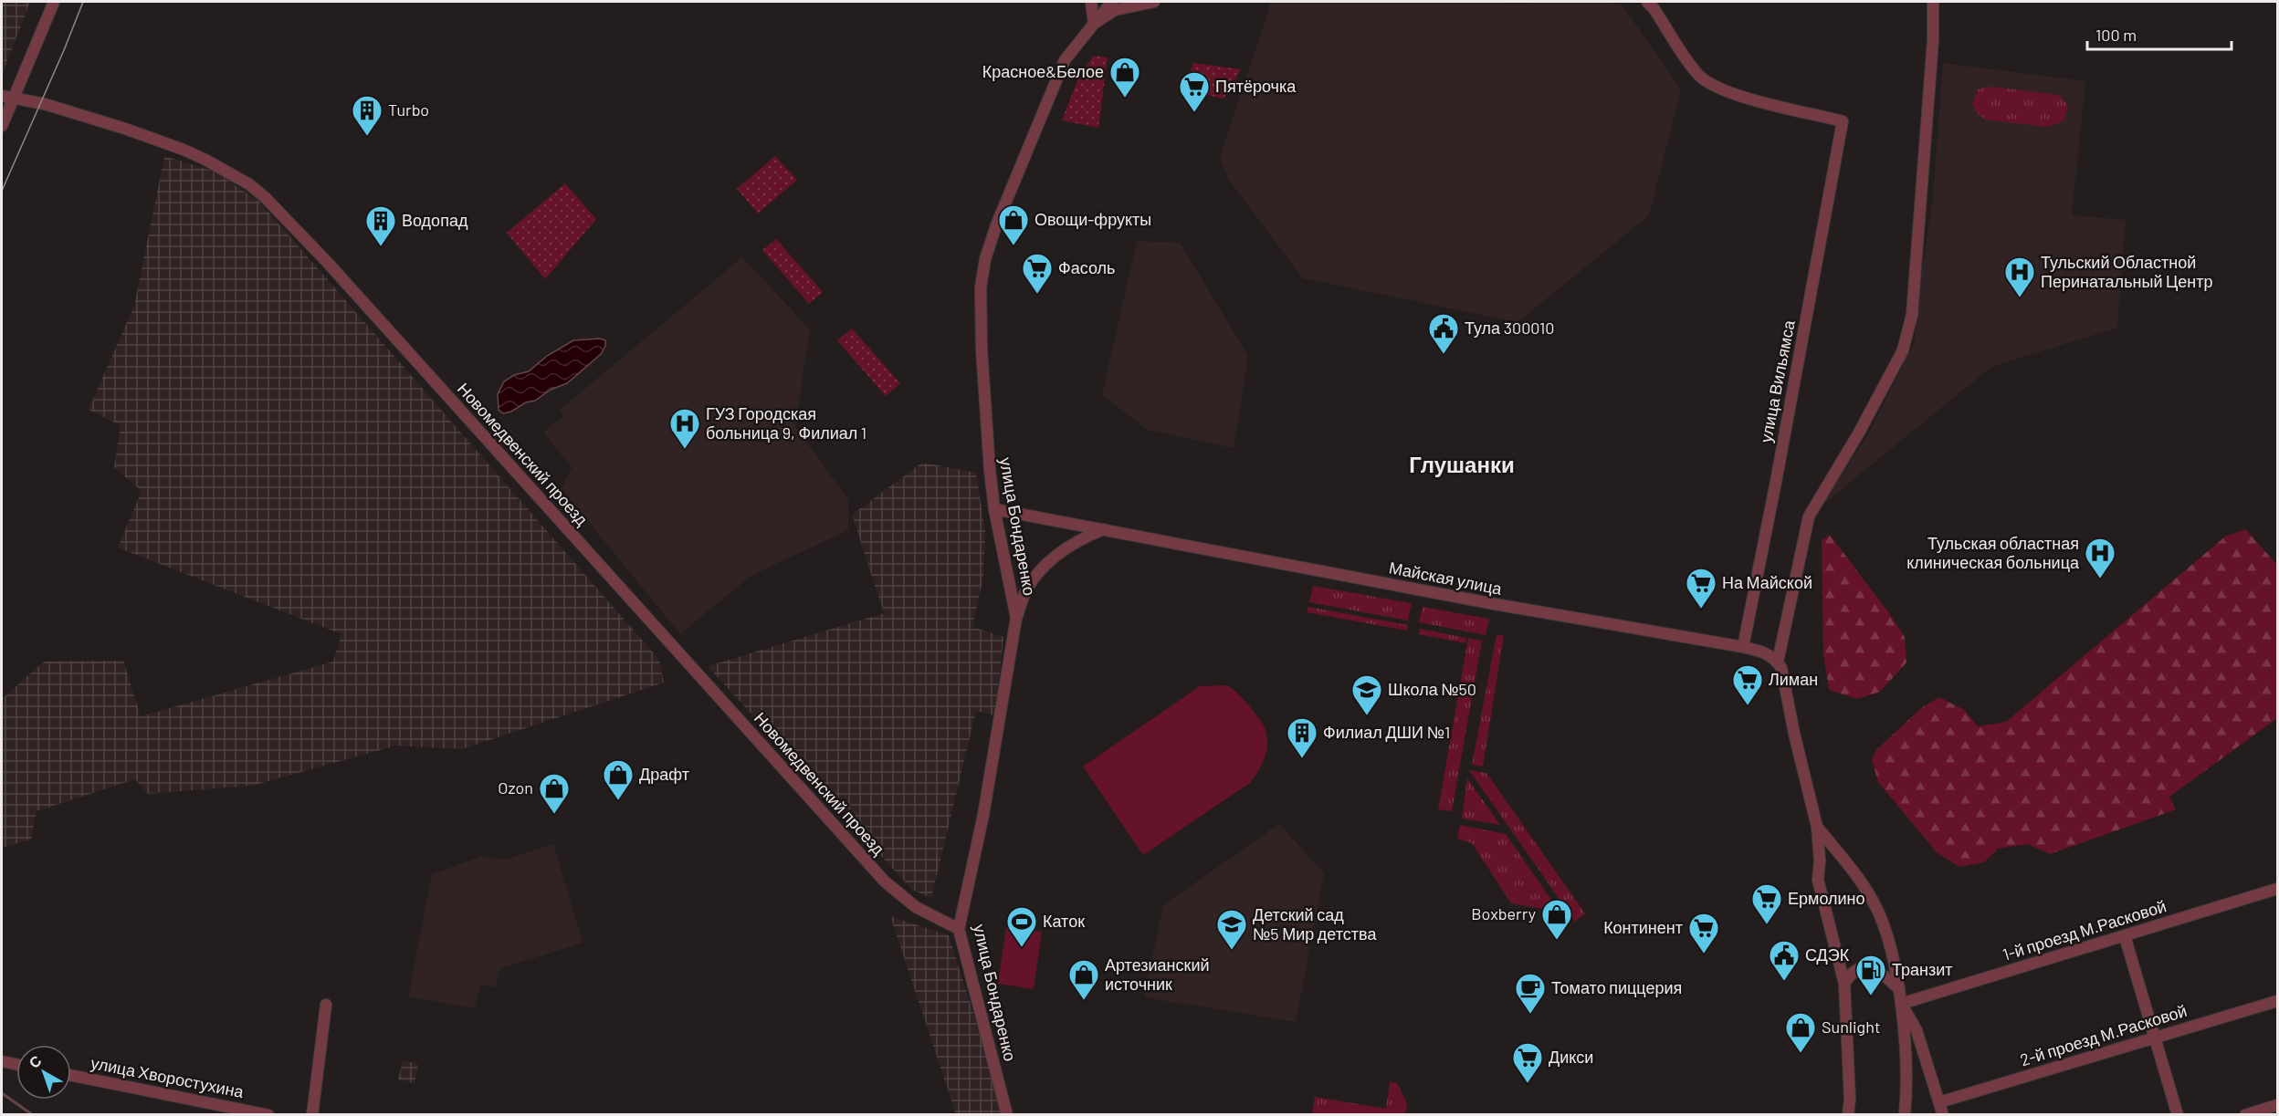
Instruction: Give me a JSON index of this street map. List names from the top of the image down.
{
  "streets": {
    "street": [
      "улица Вильямса",
      "Новомедвенский проезд",
      "улица Бондаренко",
      "Майская улица",
      "1-й проезд М.Расковой",
      "2-й проезд М.Расковой",
      "улица Хворостухина"
    ]
  },
  "crossings": [
    ["улица Вильямса", "Майская улица"],
    ["Новомедвенский проезд", "улица Бондаренко"],
    ["улица Бондаренко", "Майская улица"]
  ],
  "districts": ["Глушанки"],
  "places": {
    "shop": [
      "Красное&Белое",
      "Овощи-фрукты",
      "Драфт",
      "Ozon",
      "Boxberry",
      "Артезианский источник",
      "Sunlight"
    ],
    "supermarket": [
      "Пятёрочка",
      "Фасоль",
      "На Майской",
      "Лиман",
      "Ермолино",
      "Континент",
      "Дикси"
    ],
    "building": ["Turbo", "Водопад", "Филиал ДШИ №1"],
    "hospital": ["Тульский Областной Перинатальный Центр", "ГУЗ Городская больница 9, Филиал 1", "Тульская областная клиническая больница"],
    "public building": ["Тула 300010", "СДЭК"],
    "school or university": ["Школа №50", "Детский сад №5 Мир детства"],
    "sports": ["Каток"],
    "fuel station": ["Транзит"],
    "cafe": ["Томато пиццерия"]
  },
  "scale_bar": "100 m",
  "north": "top left"
}
